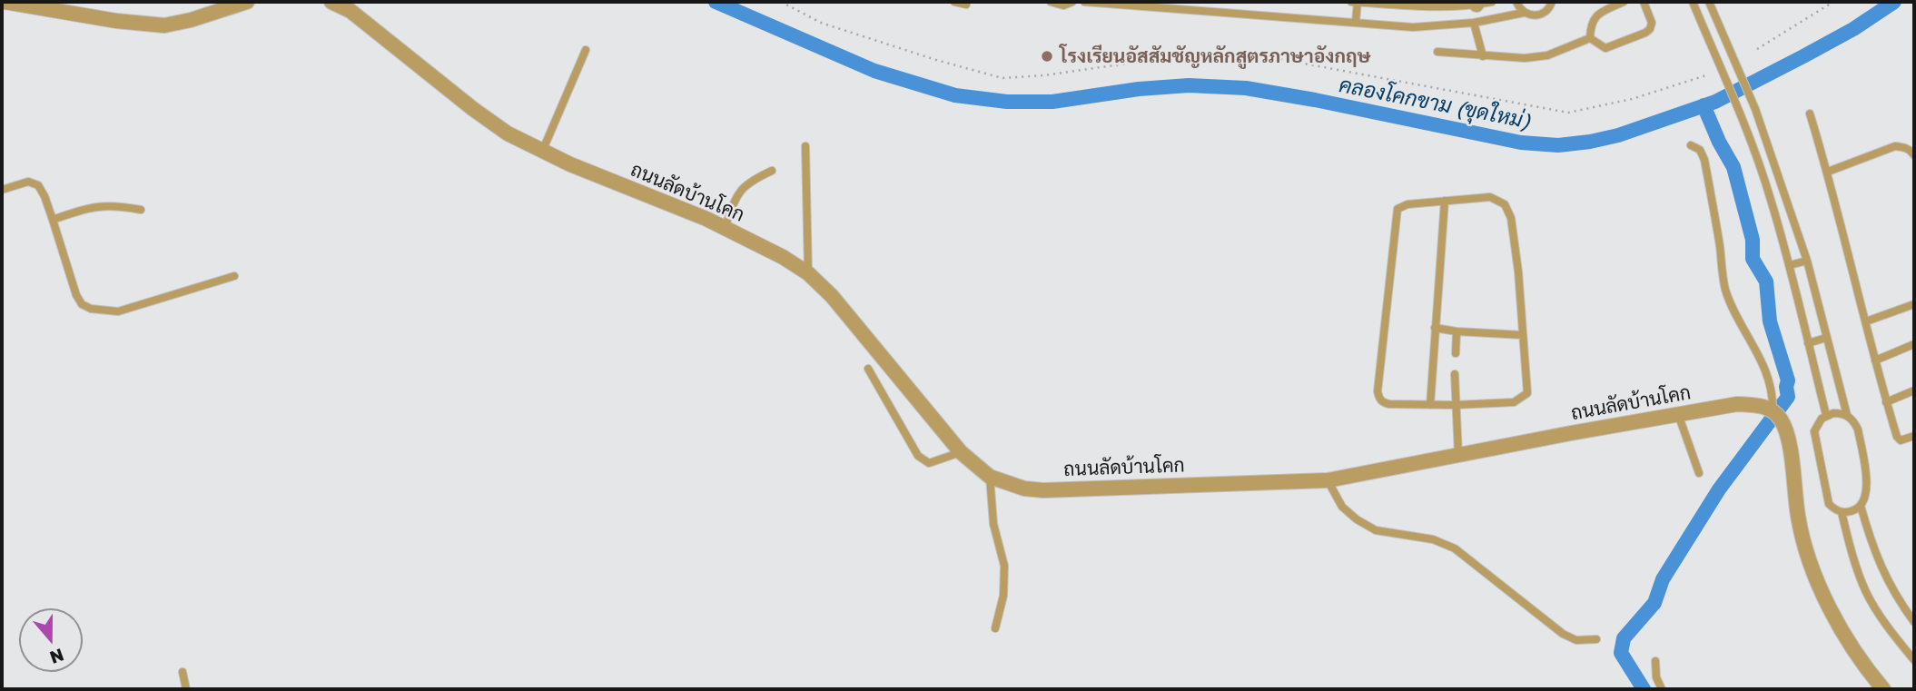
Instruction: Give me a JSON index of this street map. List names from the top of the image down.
{
  "streets": {
    "street": ["ถนนลัดบ้านโคก"]
  },
  "water": ["คลองโคกขาม (ขุดใหม่)"],
  "places": ["โรงเรียนอัสสัมชัญหลักสูตรภาษาอังกฤษ"],
  "north": "bottom"
}
